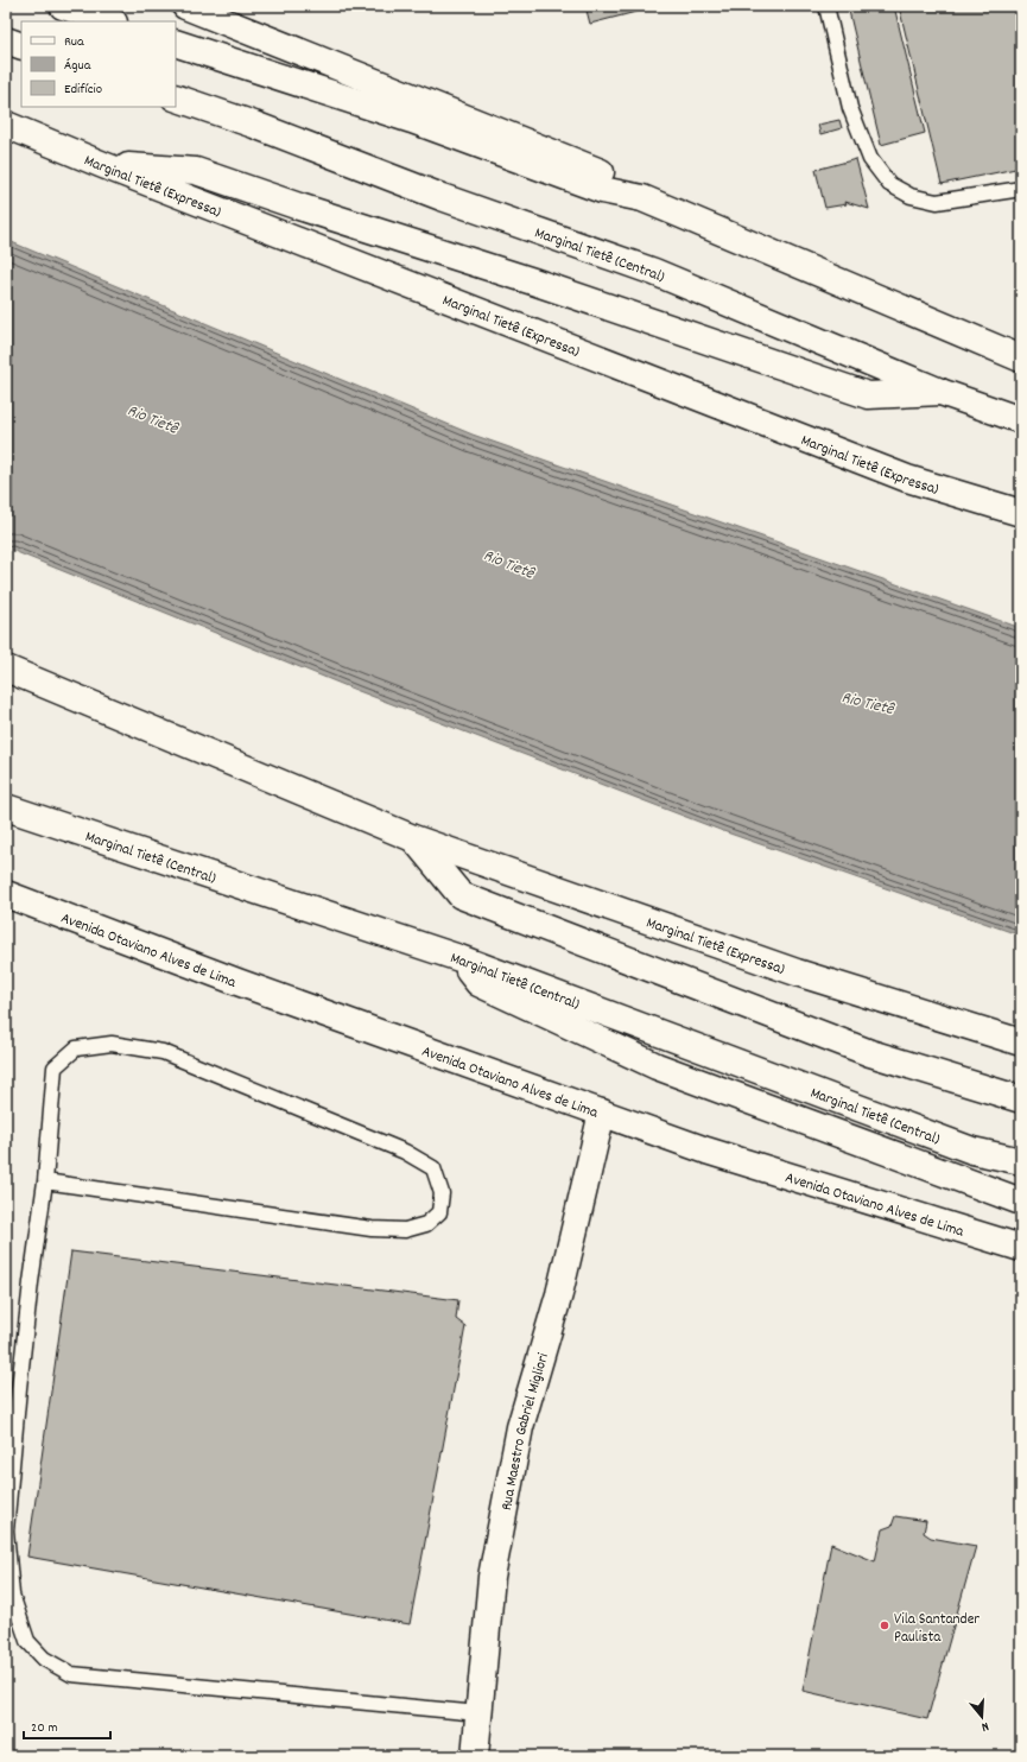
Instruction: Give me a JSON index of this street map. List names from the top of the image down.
{
  "streets": {
    "main road": [
      "Marginal Tietê (Expressa)",
      "Marginal Tietê (Central)",
      "Avenida Otaviano Alves de Lima",
      "Rua Maestro Gabriel Migliori"
    ]
  },
  "crossings": [
    ["Avenida Otaviano Alves de Lima", "Rua Maestro Gabriel Migliori"]
  ],
  "water": ["Rio Tietê"],
  "places": ["Vila Santander Paulista"],
  "legend": ["Rua", "Água", "Edifício"],
  "scale_bar": "20 m",
  "north": "bottom"
}
